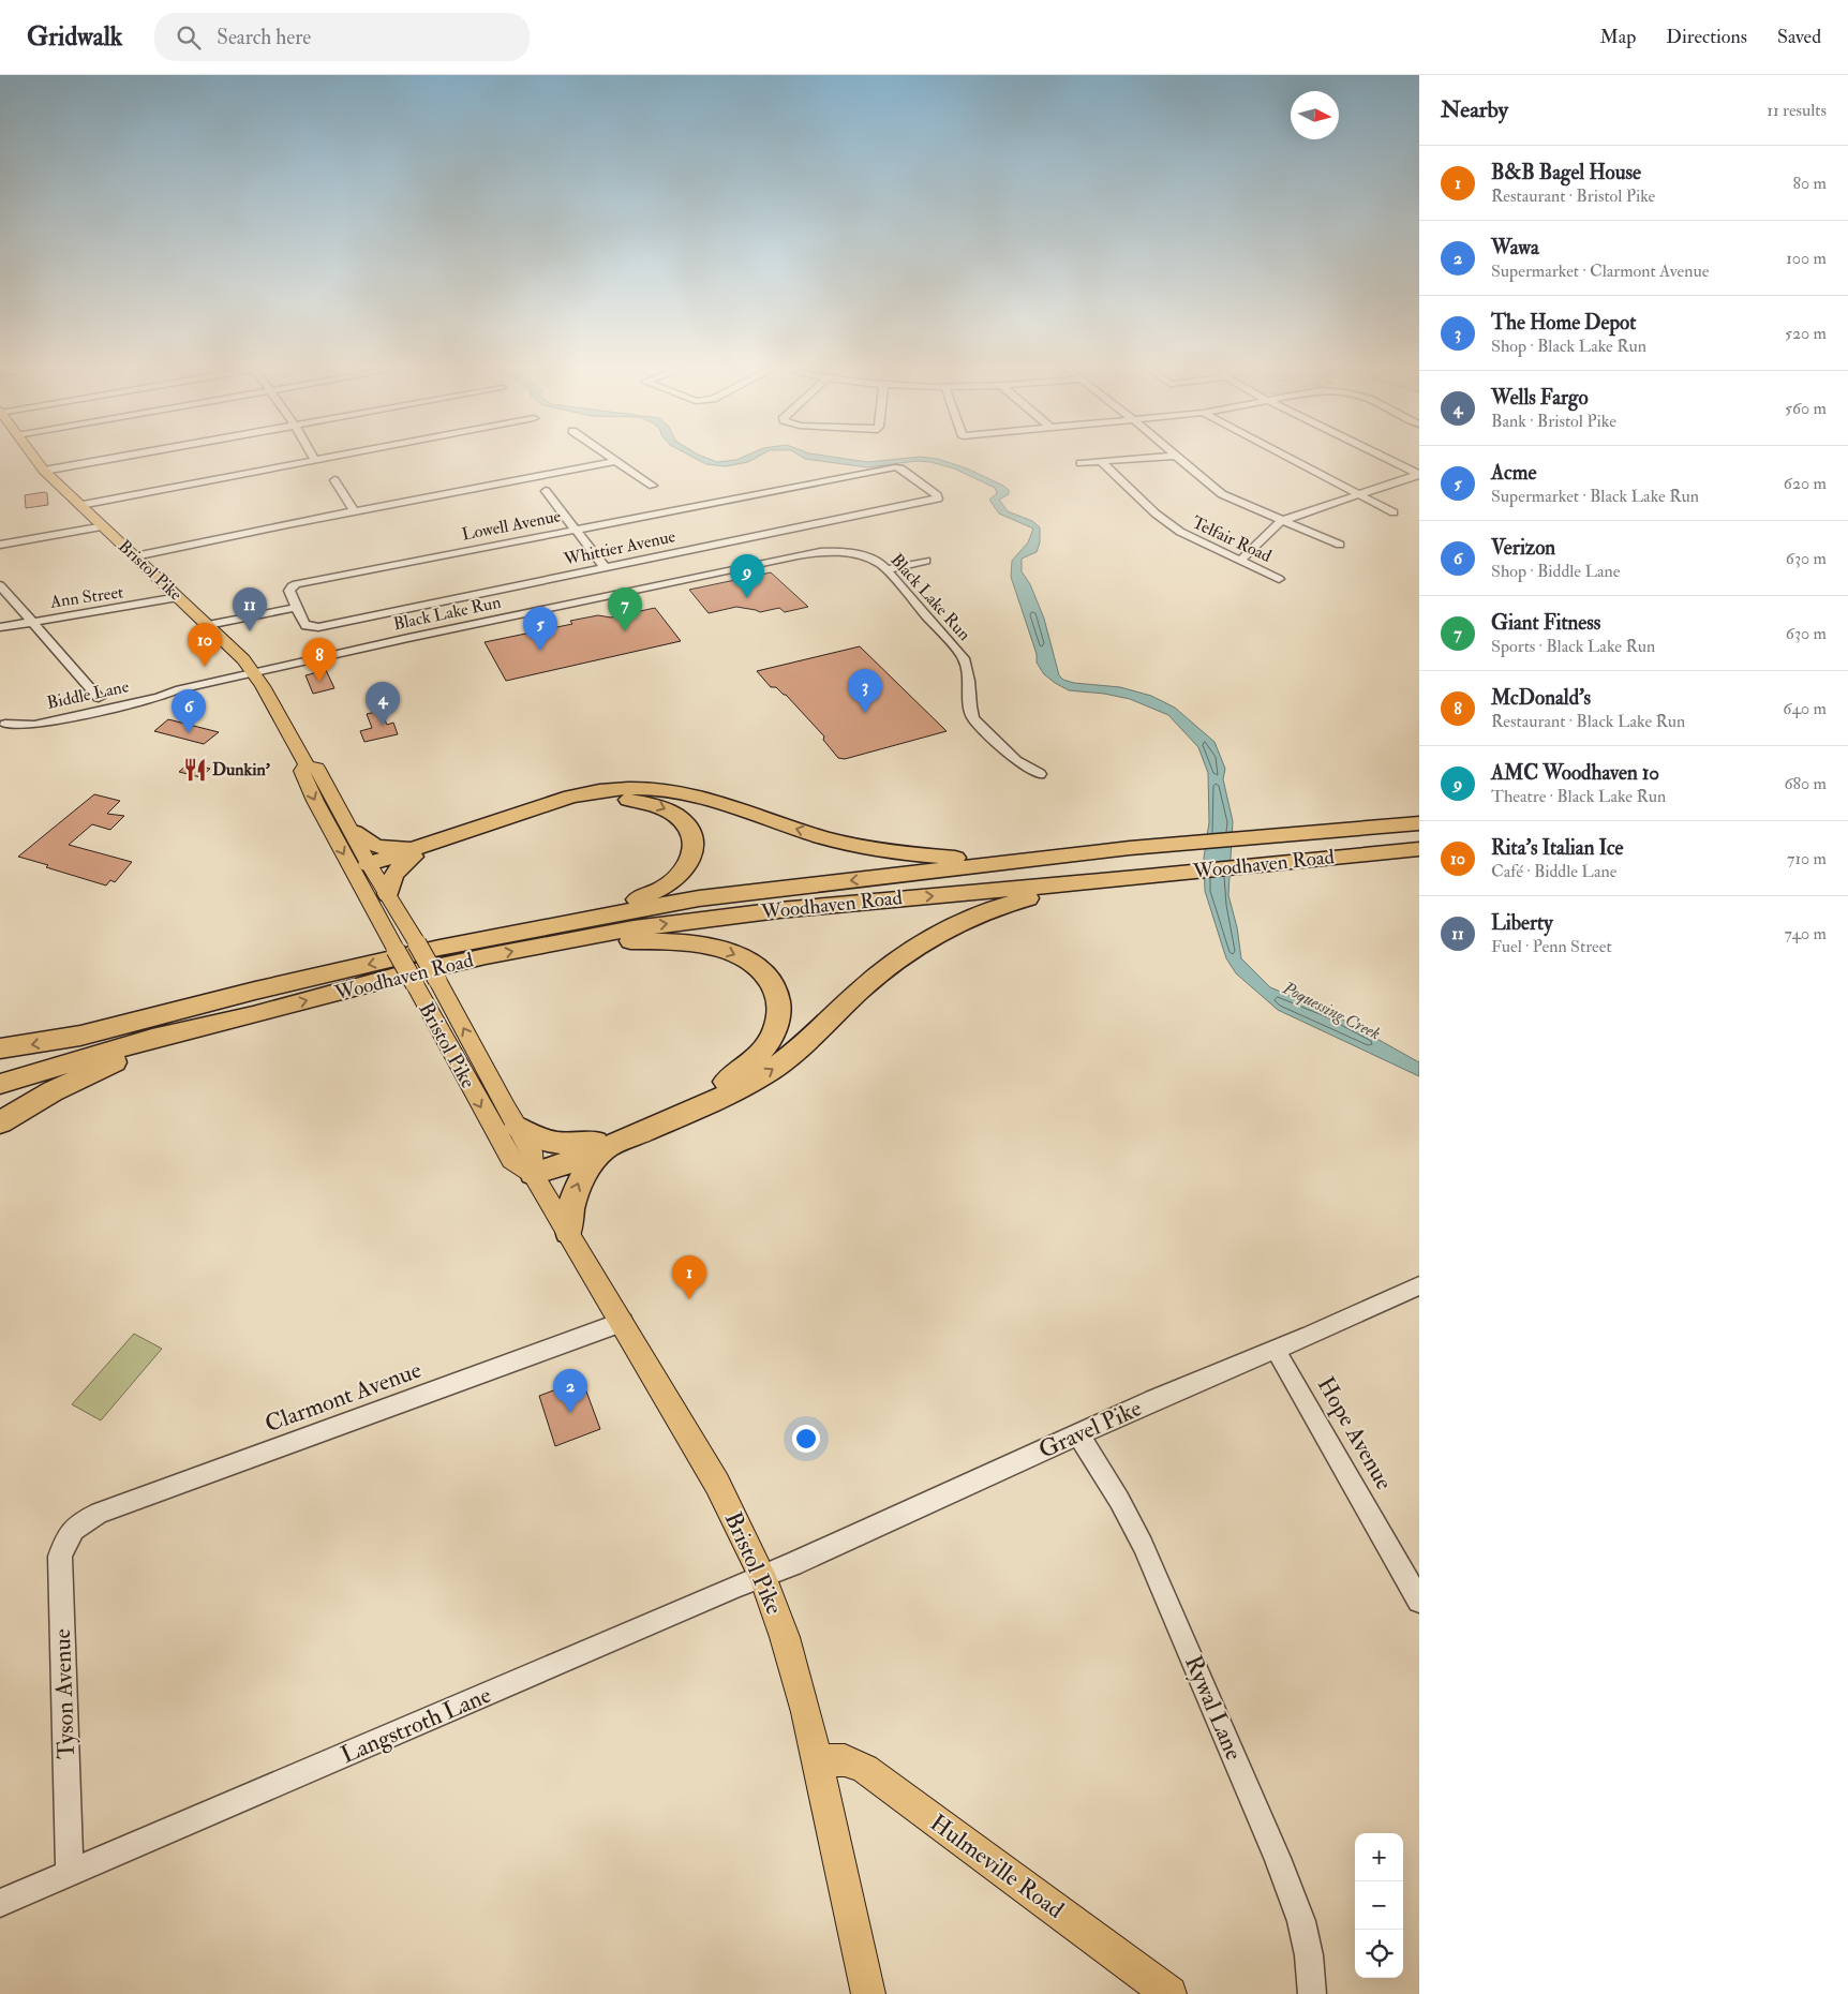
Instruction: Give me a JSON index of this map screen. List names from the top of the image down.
{
  "streets": {
    "highway": ["Woodhaven Road"],
    "main road": ["Bristol Pike", "Hulmeville Road"],
    "street": [
      "Lowell Avenue",
      "Telfair Road",
      "Whittier Avenue",
      "Ann Street",
      "Black Lake Run",
      "Biddle Lane",
      "Clarmont Avenue",
      "Gravel Pike",
      "Hope Avenue",
      "Tyson Avenue",
      "Rywal Lane",
      "Langstroth Lane"
    ]
  },
  "crossings": [
    ["Lowell Avenue", "Whittier Avenue"],
    ["Bristol Pike", "Ann Street"],
    ["Bristol Pike", "Black Lake Run"],
    ["Bristol Pike", "Biddle Lane"],
    ["Bristol Pike", "Clarmont Avenue"],
    ["Bristol Pike", "Gravel Pike"],
    ["Bristol Pike", "Langstroth Lane"],
    ["Bristol Pike", "Hulmeville Road"],
    ["Black Lake Run", "Biddle Lane"],
    ["Clarmont Avenue", "Tyson Avenue"],
    ["Gravel Pike", "Hope Avenue"],
    ["Gravel Pike", "Rywal Lane"],
    ["Gravel Pike", "Langstroth Lane"],
    ["Tyson Avenue", "Langstroth Lane"]
  ],
  "water": ["Poquessing Creek"],
  "places": {
    "restaurant": ["Dunkin'"]
  },
  "north": "right",
  "page": {
    "header": "Gridwalk",
    "search": "Search here",
    "nav": ["Map", "Directions", "Saved"],
    "heading": ["Nearby", "11 results"],
    "list": [
      {
        "mark": "1",
        "name": "B&B Bagel House",
        "note": "Restaurant · Bristol Pike",
        "value": "80 m"
      },
      {
        "mark": "2",
        "name": "Wawa",
        "note": "Supermarket · Clarmont Avenue",
        "value": "100 m"
      },
      {
        "mark": "3",
        "name": "The Home Depot",
        "note": "Shop · Black Lake Run",
        "value": "520 m"
      },
      {
        "mark": "4",
        "name": "Wells Fargo",
        "note": "Bank · Bristol Pike",
        "value": "560 m"
      },
      {
        "mark": "5",
        "name": "Acme",
        "note": "Supermarket · Black Lake Run",
        "value": "620 m"
      },
      {
        "mark": "6",
        "name": "Verizon",
        "note": "Shop · Biddle Lane",
        "value": "630 m"
      },
      {
        "mark": "7",
        "name": "Giant Fitness",
        "note": "Sports · Black Lake Run",
        "value": "630 m"
      },
      {
        "mark": "8",
        "name": "McDonald's",
        "note": "Restaurant · Black Lake Run",
        "value": "640 m"
      },
      {
        "mark": "9",
        "name": "AMC Woodhaven 10",
        "note": "Theatre · Black Lake Run",
        "value": "680 m"
      },
      {
        "mark": "10",
        "name": "Rita's Italian Ice",
        "note": "Café · Biddle Lane",
        "value": "710 m"
      },
      {
        "mark": "11",
        "name": "Liberty",
        "note": "Fuel · Penn Street",
        "value": "740 m"
      }
    ],
    "pins": [
      "9",
      "7",
      "11",
      "5",
      "10",
      "8",
      "3",
      "4",
      "6",
      "1",
      "2"
    ],
    "map_buttons": ["+", "−"]
  }
}
